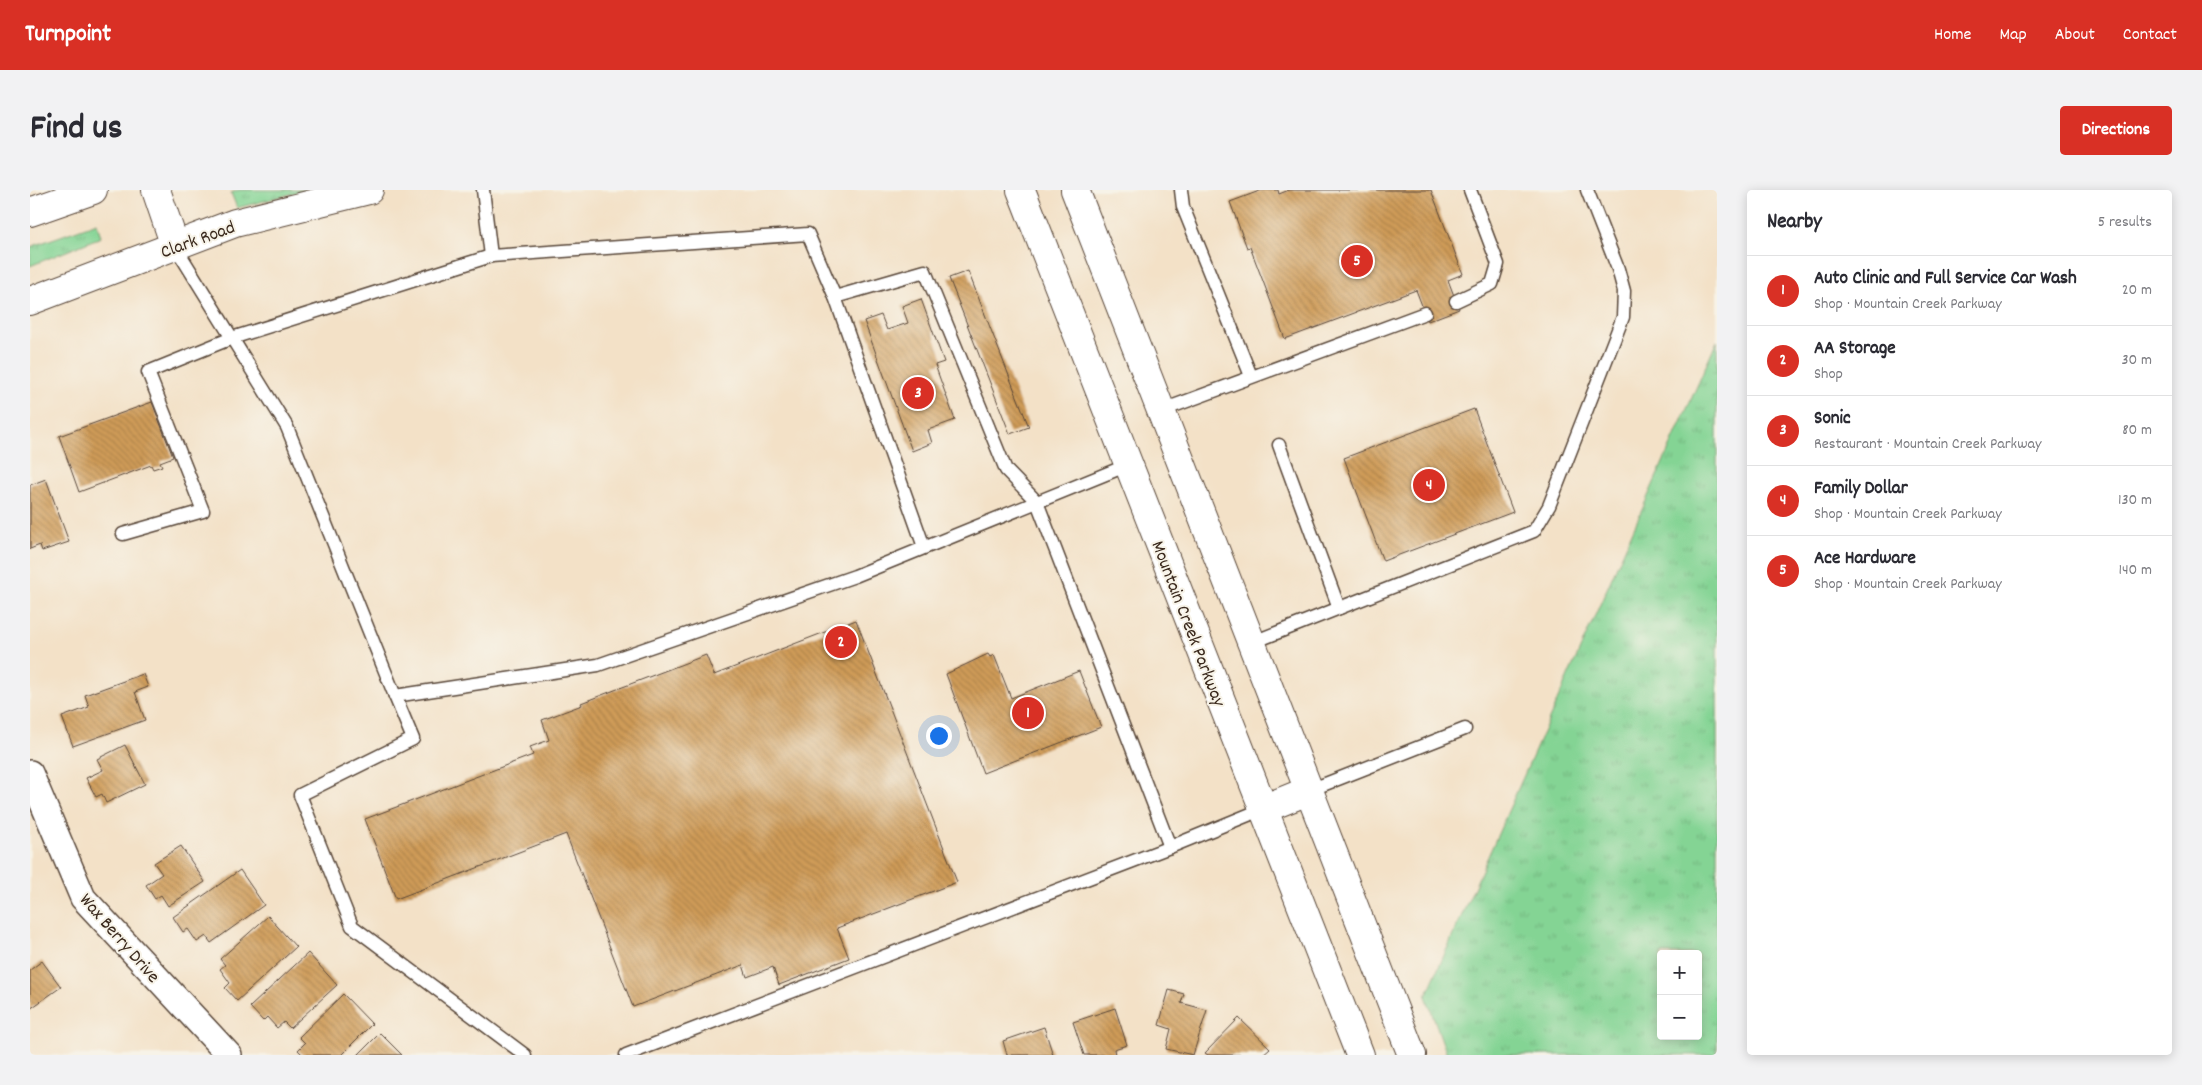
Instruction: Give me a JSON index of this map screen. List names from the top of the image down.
{
  "streets": {
    "main road": ["Clark Road", "Mountain Creek Parkway"],
    "street": ["Wax Berry Drive"]
  },
  "page": {
    "header": "Turnpoint",
    "nav": [
      "Home",
      "Map",
      "About",
      "Contact"
    ],
    "title": "Find us",
    "buttons": "Directions",
    "heading": ["Nearby", "5 results"],
    "pins": [
      "5",
      "3",
      "4",
      "2",
      "1"
    ],
    "list": [
      {
        "mark": "1",
        "name": "Auto Clinic and Full Service Car Wash",
        "note": "Shop · Mountain Creek Parkway",
        "value": "20 m"
      },
      {
        "mark": "2",
        "name": "AA Storage",
        "note": "Shop",
        "value": "30 m"
      },
      {
        "mark": "3",
        "name": "Sonic",
        "note": "Restaurant · Mountain Creek Parkway",
        "value": "80 m"
      },
      {
        "mark": "4",
        "name": "Family Dollar",
        "note": "Shop · Mountain Creek Parkway",
        "value": "130 m"
      },
      {
        "mark": "5",
        "name": "Ace Hardware",
        "note": "Shop · Mountain Creek Parkway",
        "value": "140 m"
      }
    ],
    "map_buttons": ["+", "−"]
  }
}
